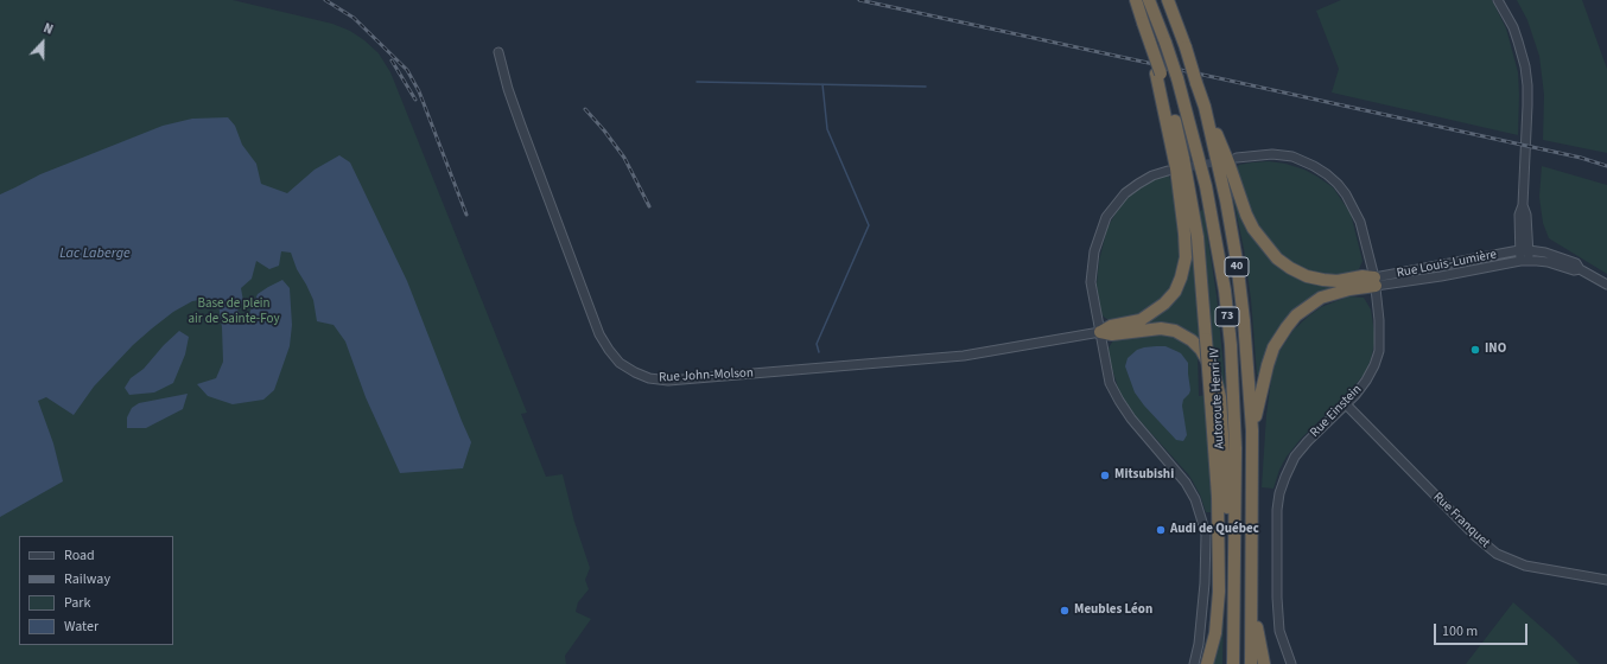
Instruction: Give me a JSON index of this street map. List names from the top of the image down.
{
  "streets": {
    "highway": ["40", "73", "Autoroute Henri-IV"],
    "street": [
      "Rue Louis-Lumière",
      "Rue John-Molson",
      "Rue Einstein",
      "Rue Franquet"
    ]
  },
  "crossings": [
    ["Rue Louis-Lumière", "Rue Einstein"],
    ["Rue Einstein", "Rue Franquet"]
  ],
  "water": ["Lac Laberge"],
  "parks": ["Base de plein air de Sainte-Foy"],
  "places": [
    "INO",
    "Mitsubishi",
    "Audi de Québec",
    "Meubles Léon"
  ],
  "legend": [
    "Road",
    "Railway",
    "Park",
    "Water"
  ],
  "scale_bar": "100 m",
  "north": "top"
}
